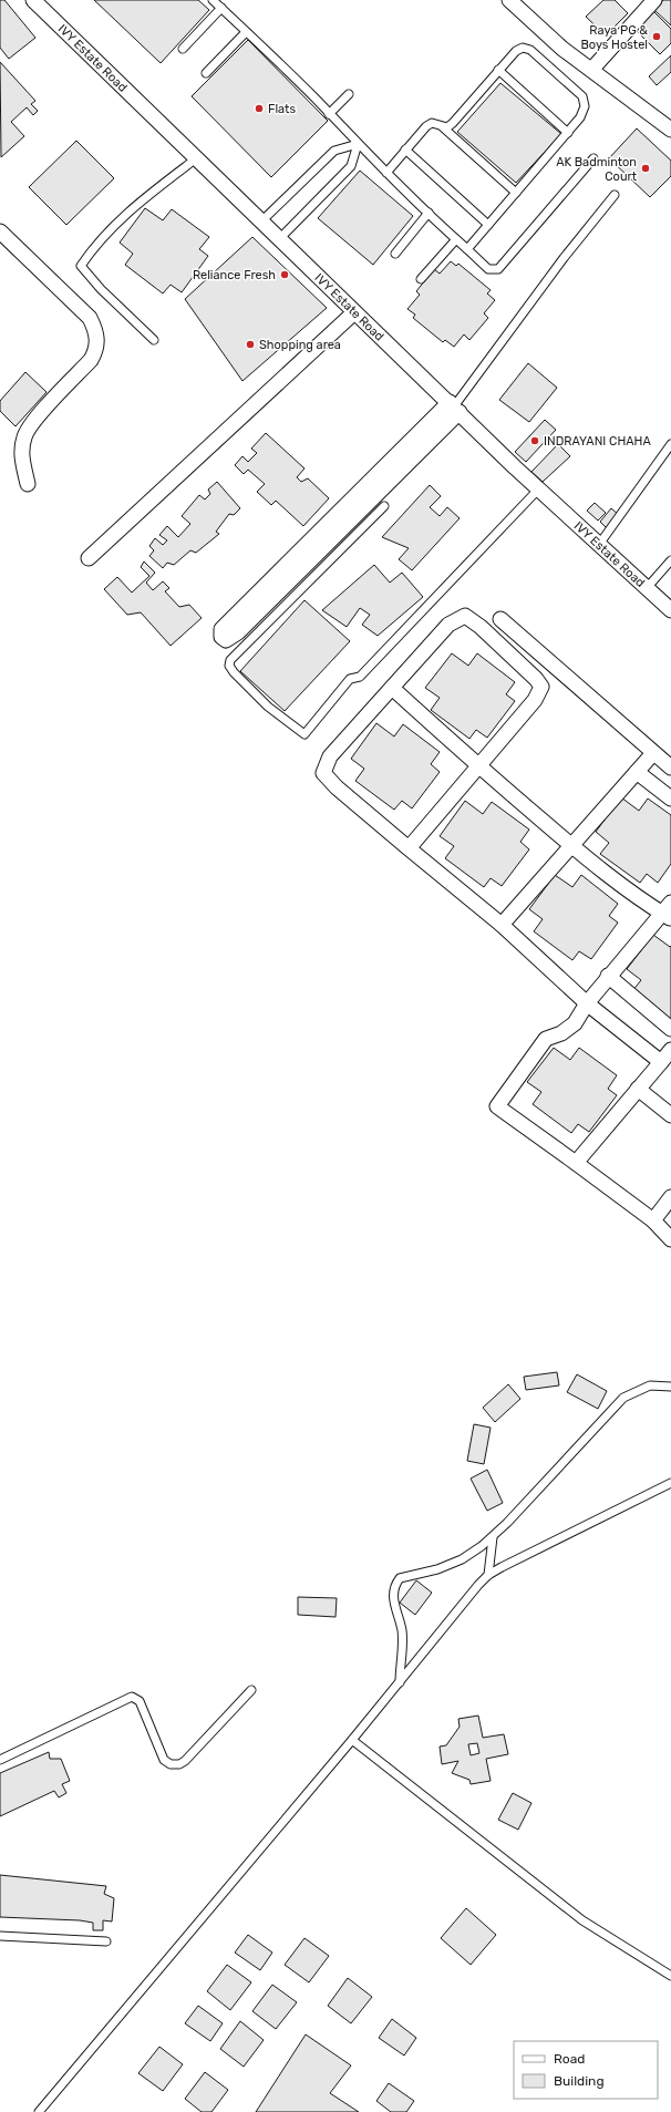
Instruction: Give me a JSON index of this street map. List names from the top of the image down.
{
  "streets": {
    "street": ["IVY Estate Road"]
  },
  "places": [
    "Raya PG & Boys Hostel",
    "Flats",
    "AK Badminton Court",
    "Reliance Fresh",
    "Shopping area",
    "INDRAYANI CHAHA"
  ],
  "legend": ["Road", "Building"]
}
